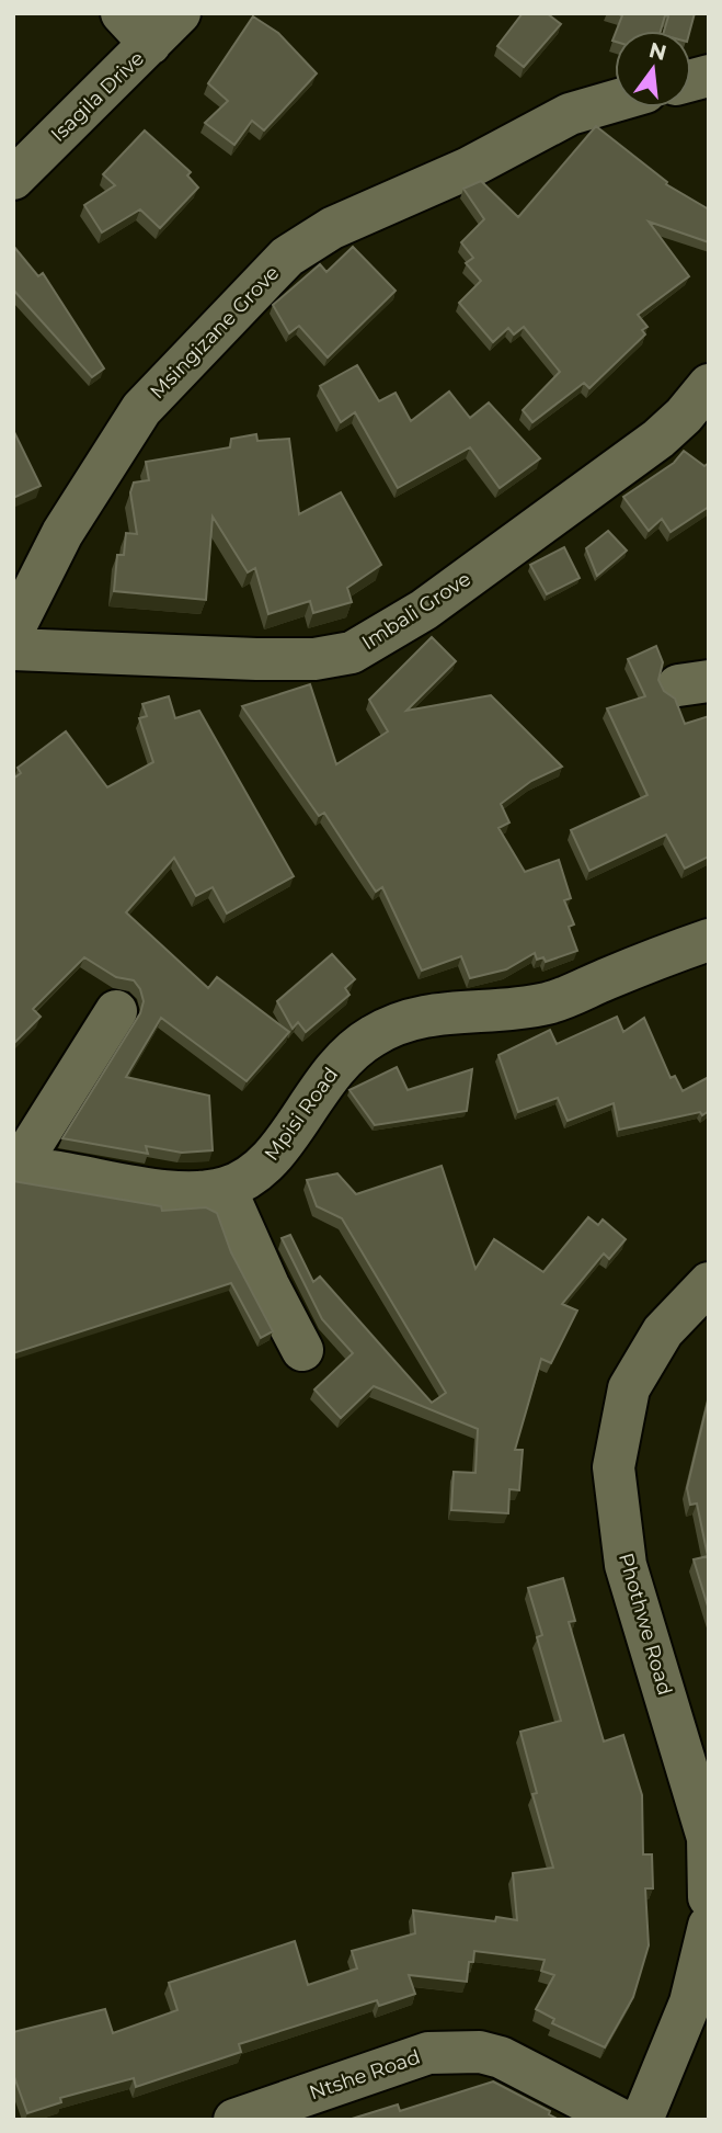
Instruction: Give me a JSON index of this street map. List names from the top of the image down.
{
  "streets": {
    "street": [
      "Isagila Drive",
      "Msingizane Grove",
      "Imbali Grove",
      "Mpisi Road",
      "Phothwe Road",
      "Ntshe Road"
    ]
  },
  "north": "top"
}
